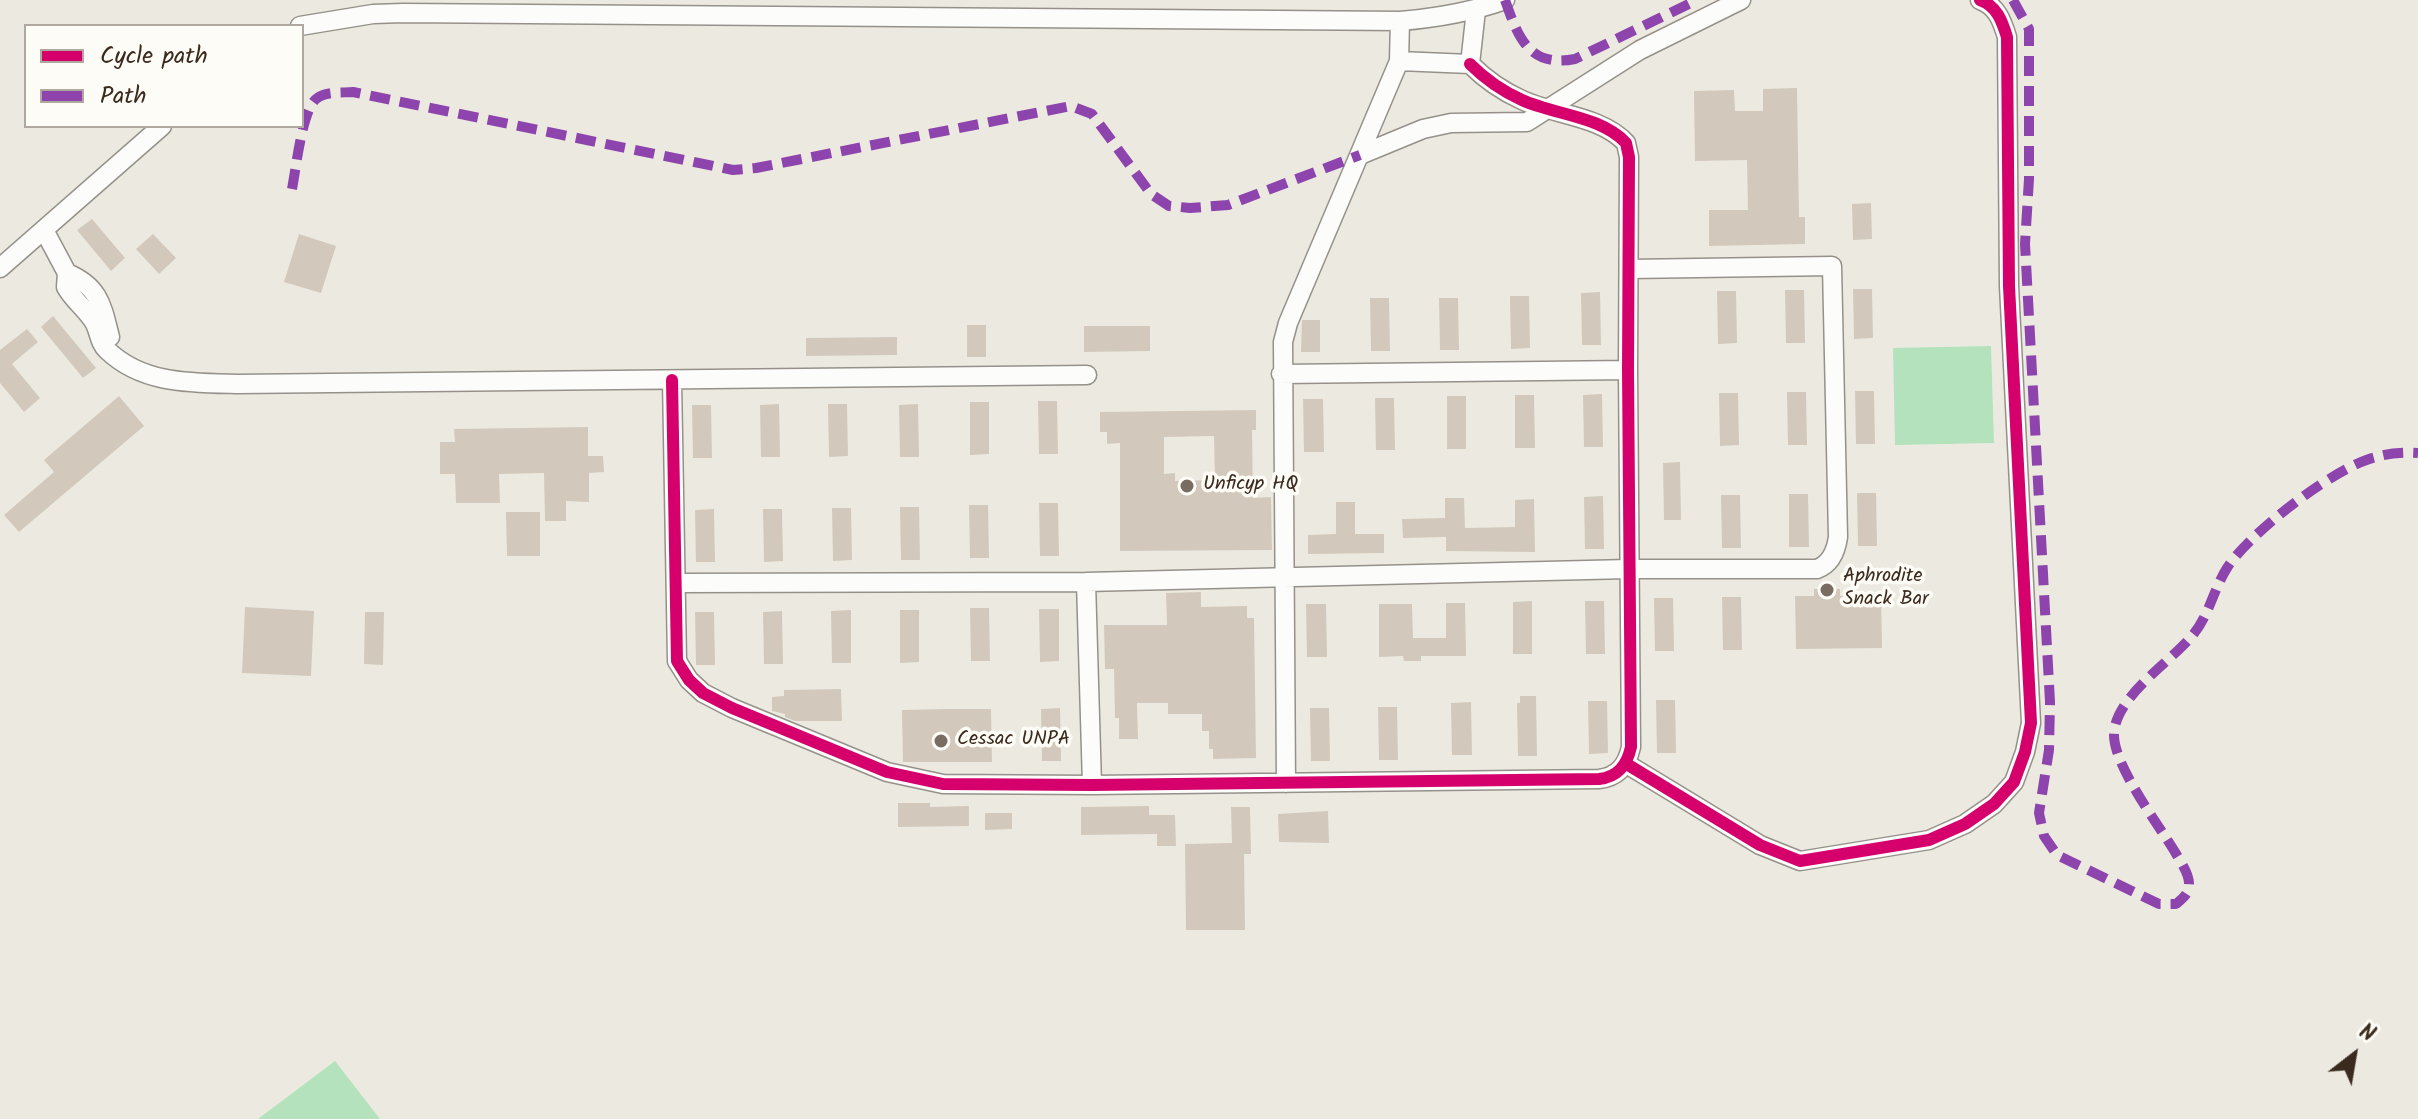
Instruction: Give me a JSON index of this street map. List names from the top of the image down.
{
  "places": ["Unficyp HQ", "Aphrodite Snack Bar", "Cessac UNPA"],
  "legend": ["Cycle path", "Path"],
  "north": "top right"
}
